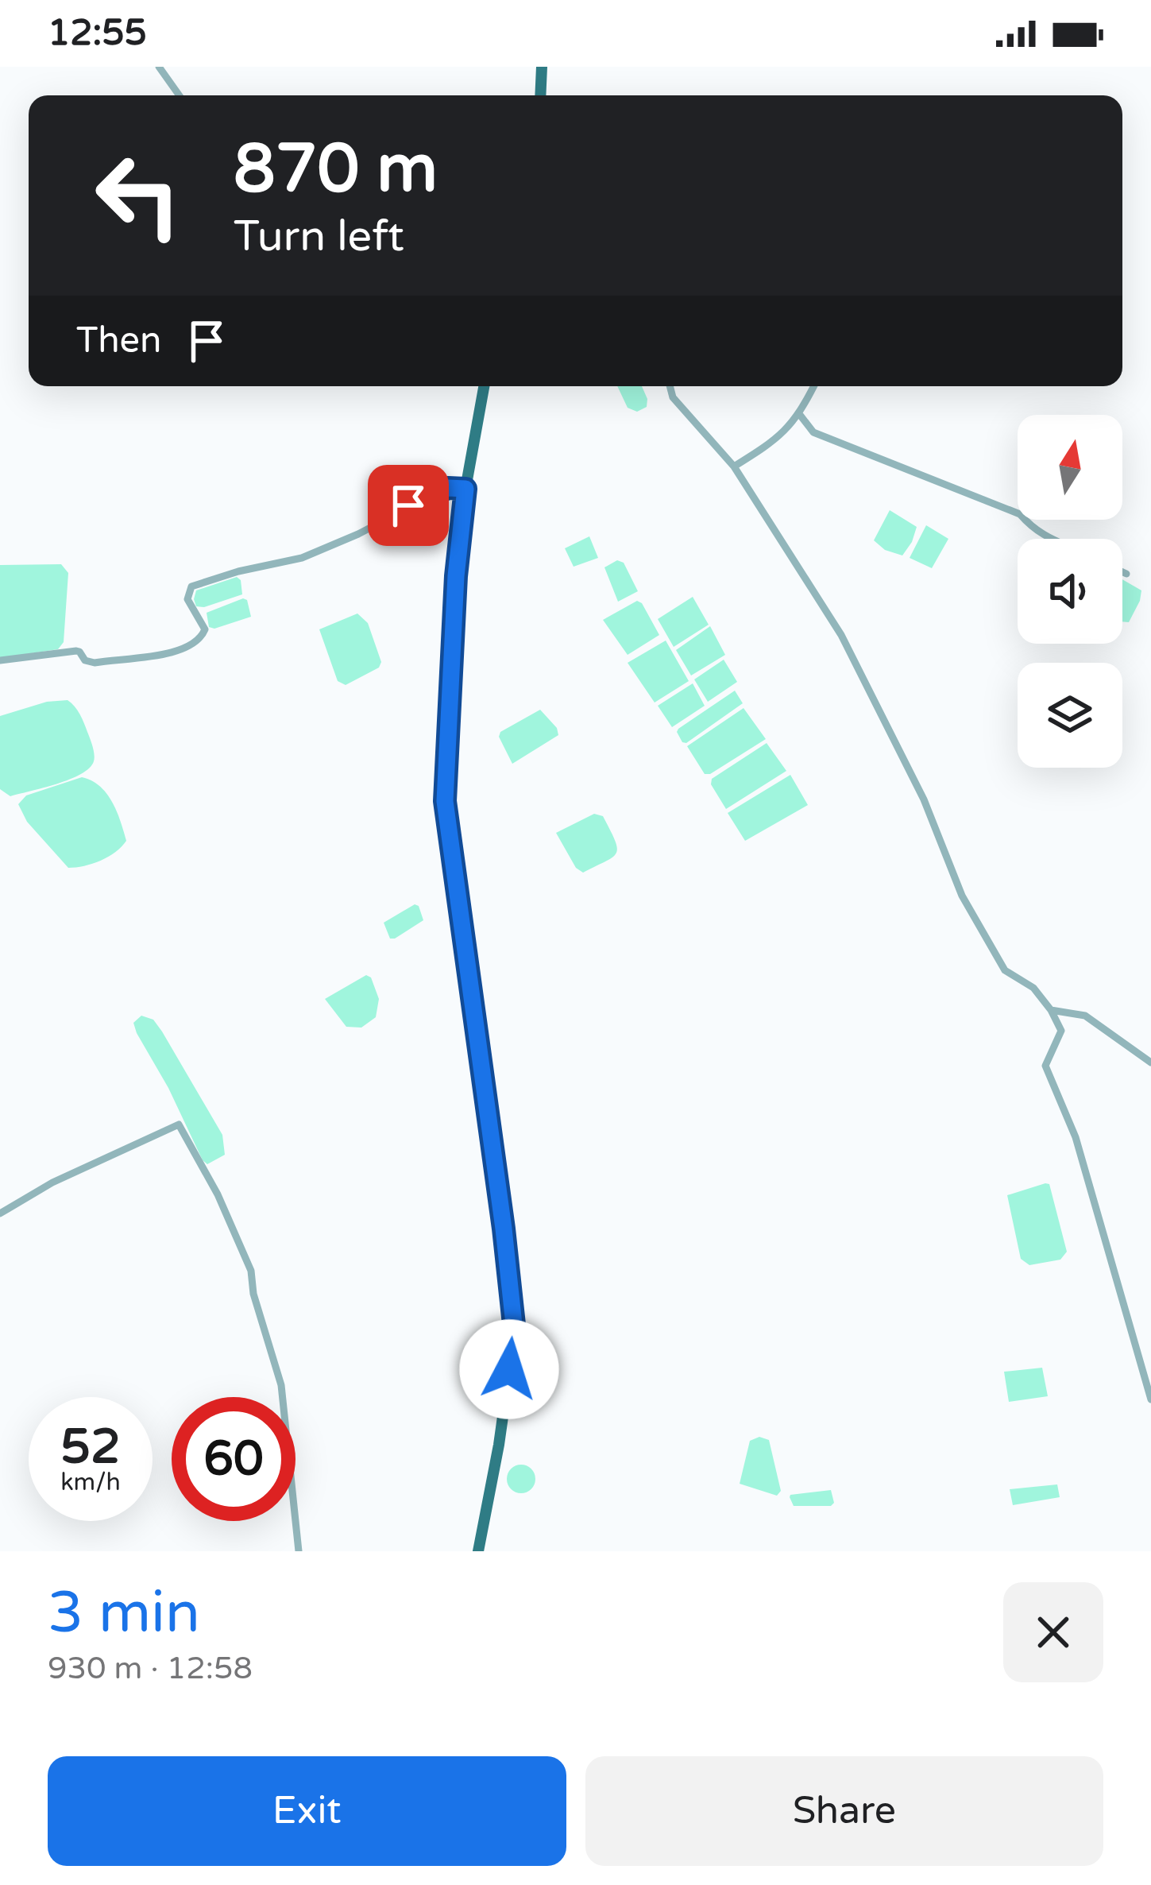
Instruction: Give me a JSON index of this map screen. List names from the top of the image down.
{
  "north": "top",
  "page": {
    "status": "12:55",
    "turn": ["870 m", "Turn left"],
    "then": "Then",
    "speed": "52 km/h",
    "limit": "60",
    "heading": ["3 min", "930 m · 12:58"],
    "buttons": ["Exit", "Share"]
  }
}
